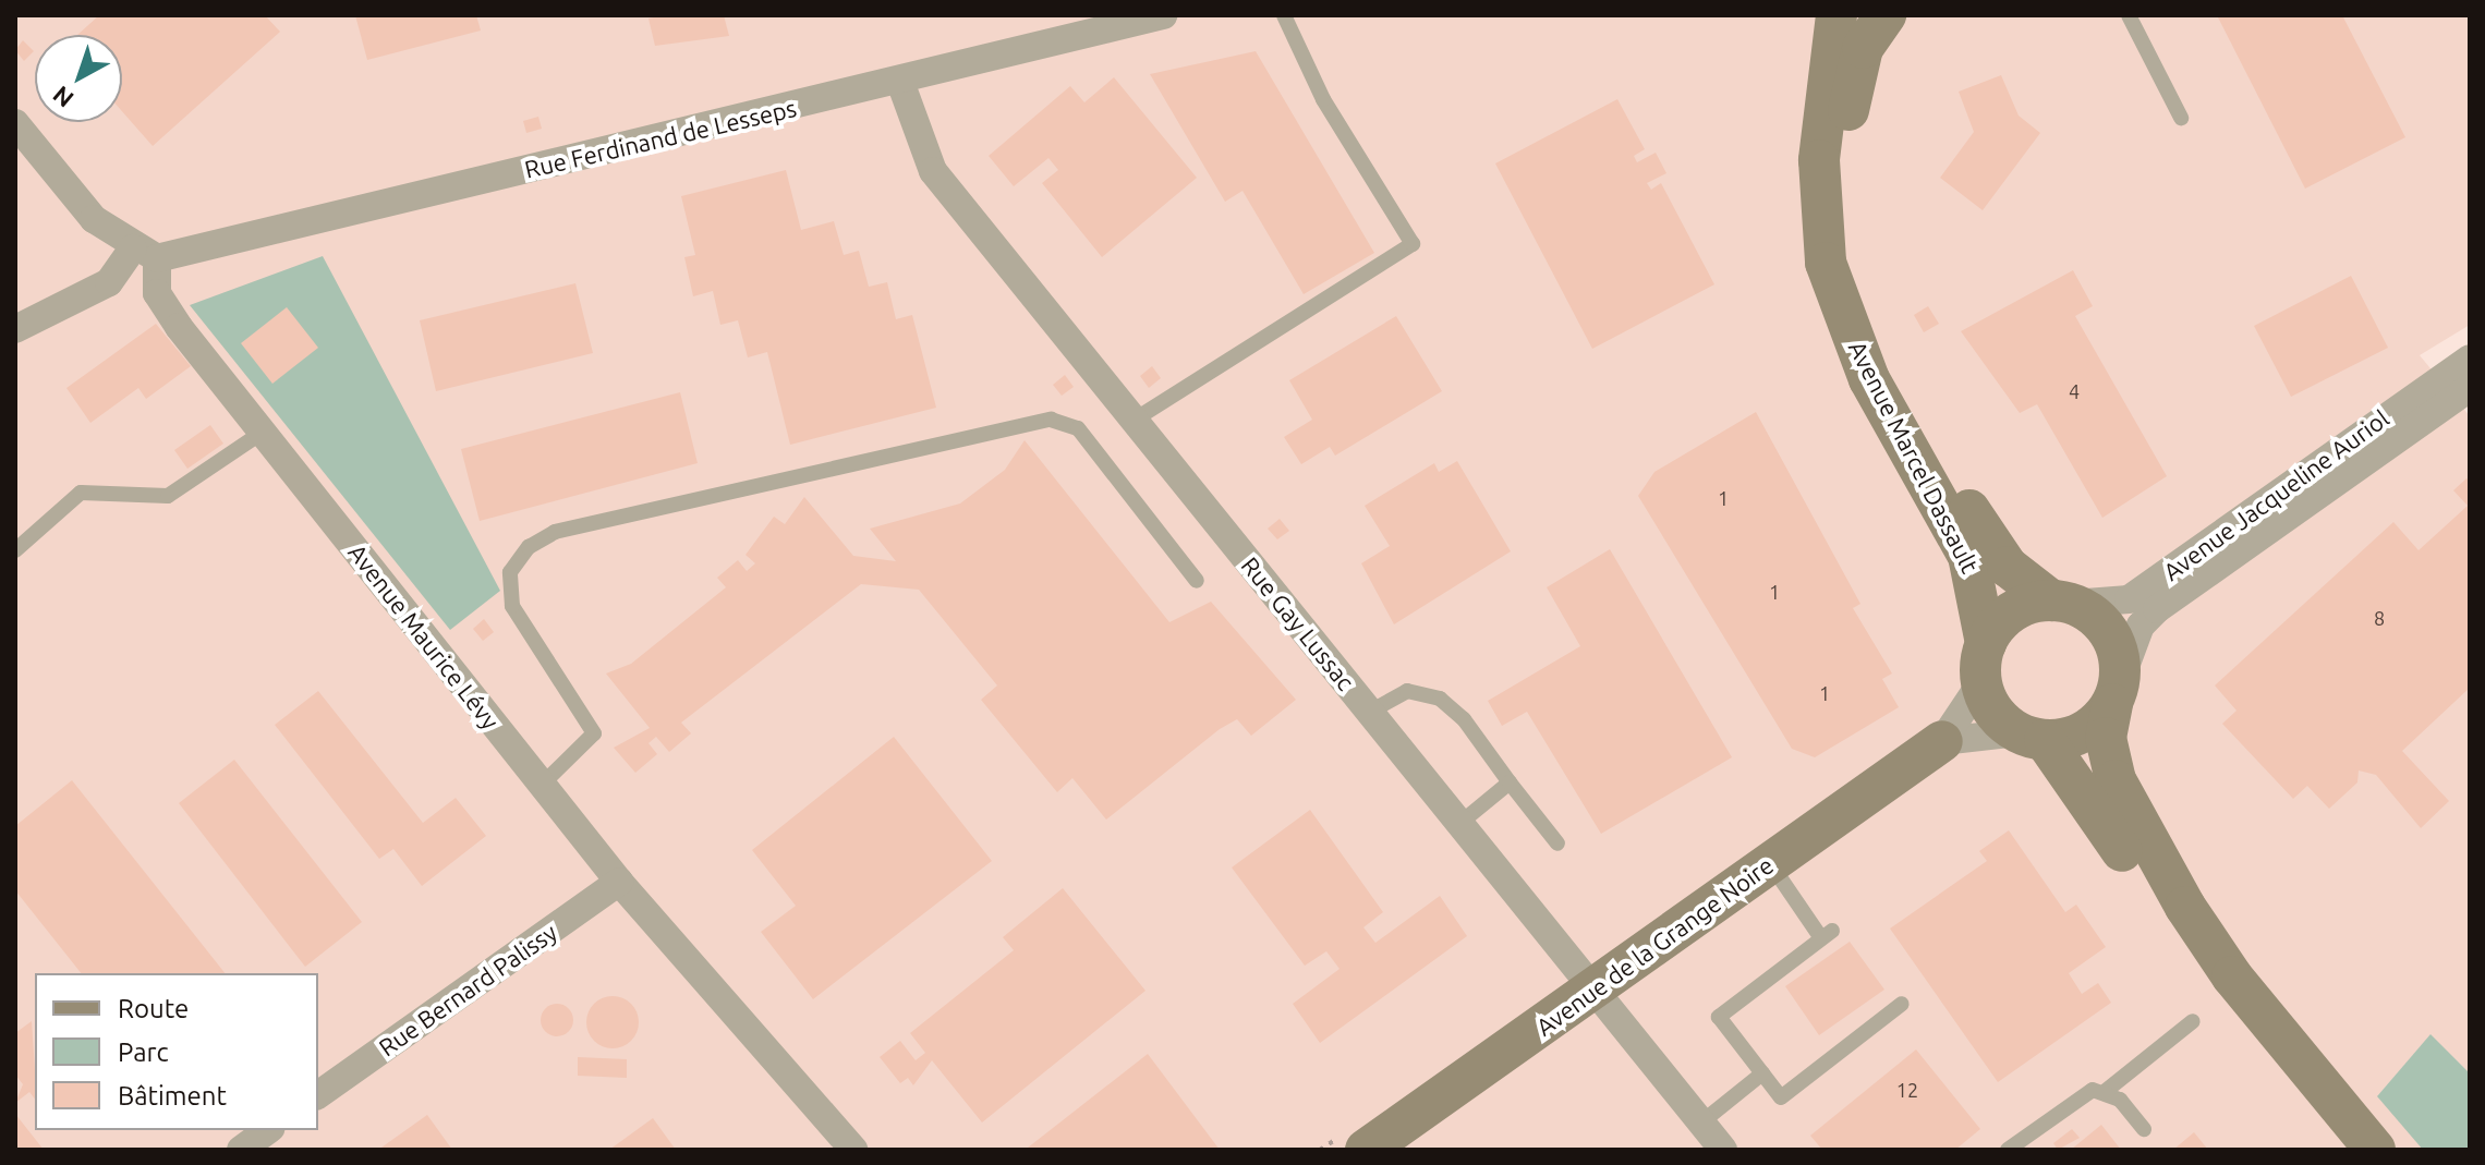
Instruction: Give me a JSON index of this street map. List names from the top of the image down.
{
  "streets": {
    "main road": ["Avenue Marcel Dassault", "Avenue de la Grange Noire"],
    "street": [
      "Rue Ferdinand de Lesseps",
      "Avenue Jacqueline Auriol",
      "Rue Gay Lussac",
      "Avenue Maurice Lévy",
      "Rue Bernard Palissy"
    ]
  },
  "crossings": [
    ["Rue Ferdinand de Lesseps", "Rue Gay Lussac"],
    ["Rue Ferdinand de Lesseps", "Avenue Maurice Lévy"],
    ["Avenue Marcel Dassault", "Avenue Jacqueline Auriol"],
    ["Avenue Marcel Dassault", "Avenue de la Grange Noire"],
    ["Avenue Jacqueline Auriol", "Avenue de la Grange Noire"],
    ["Rue Gay Lussac", "Avenue de la Grange Noire"],
    ["Avenue Maurice Lévy", "Rue Bernard Palissy"]
  ],
  "house_numbers": [
    "4",
    "1",
    "1",
    "8",
    "1",
    "12"
  ],
  "legend": ["Route", "Parc", "Bâtiment"],
  "north": "bottom left"
}
